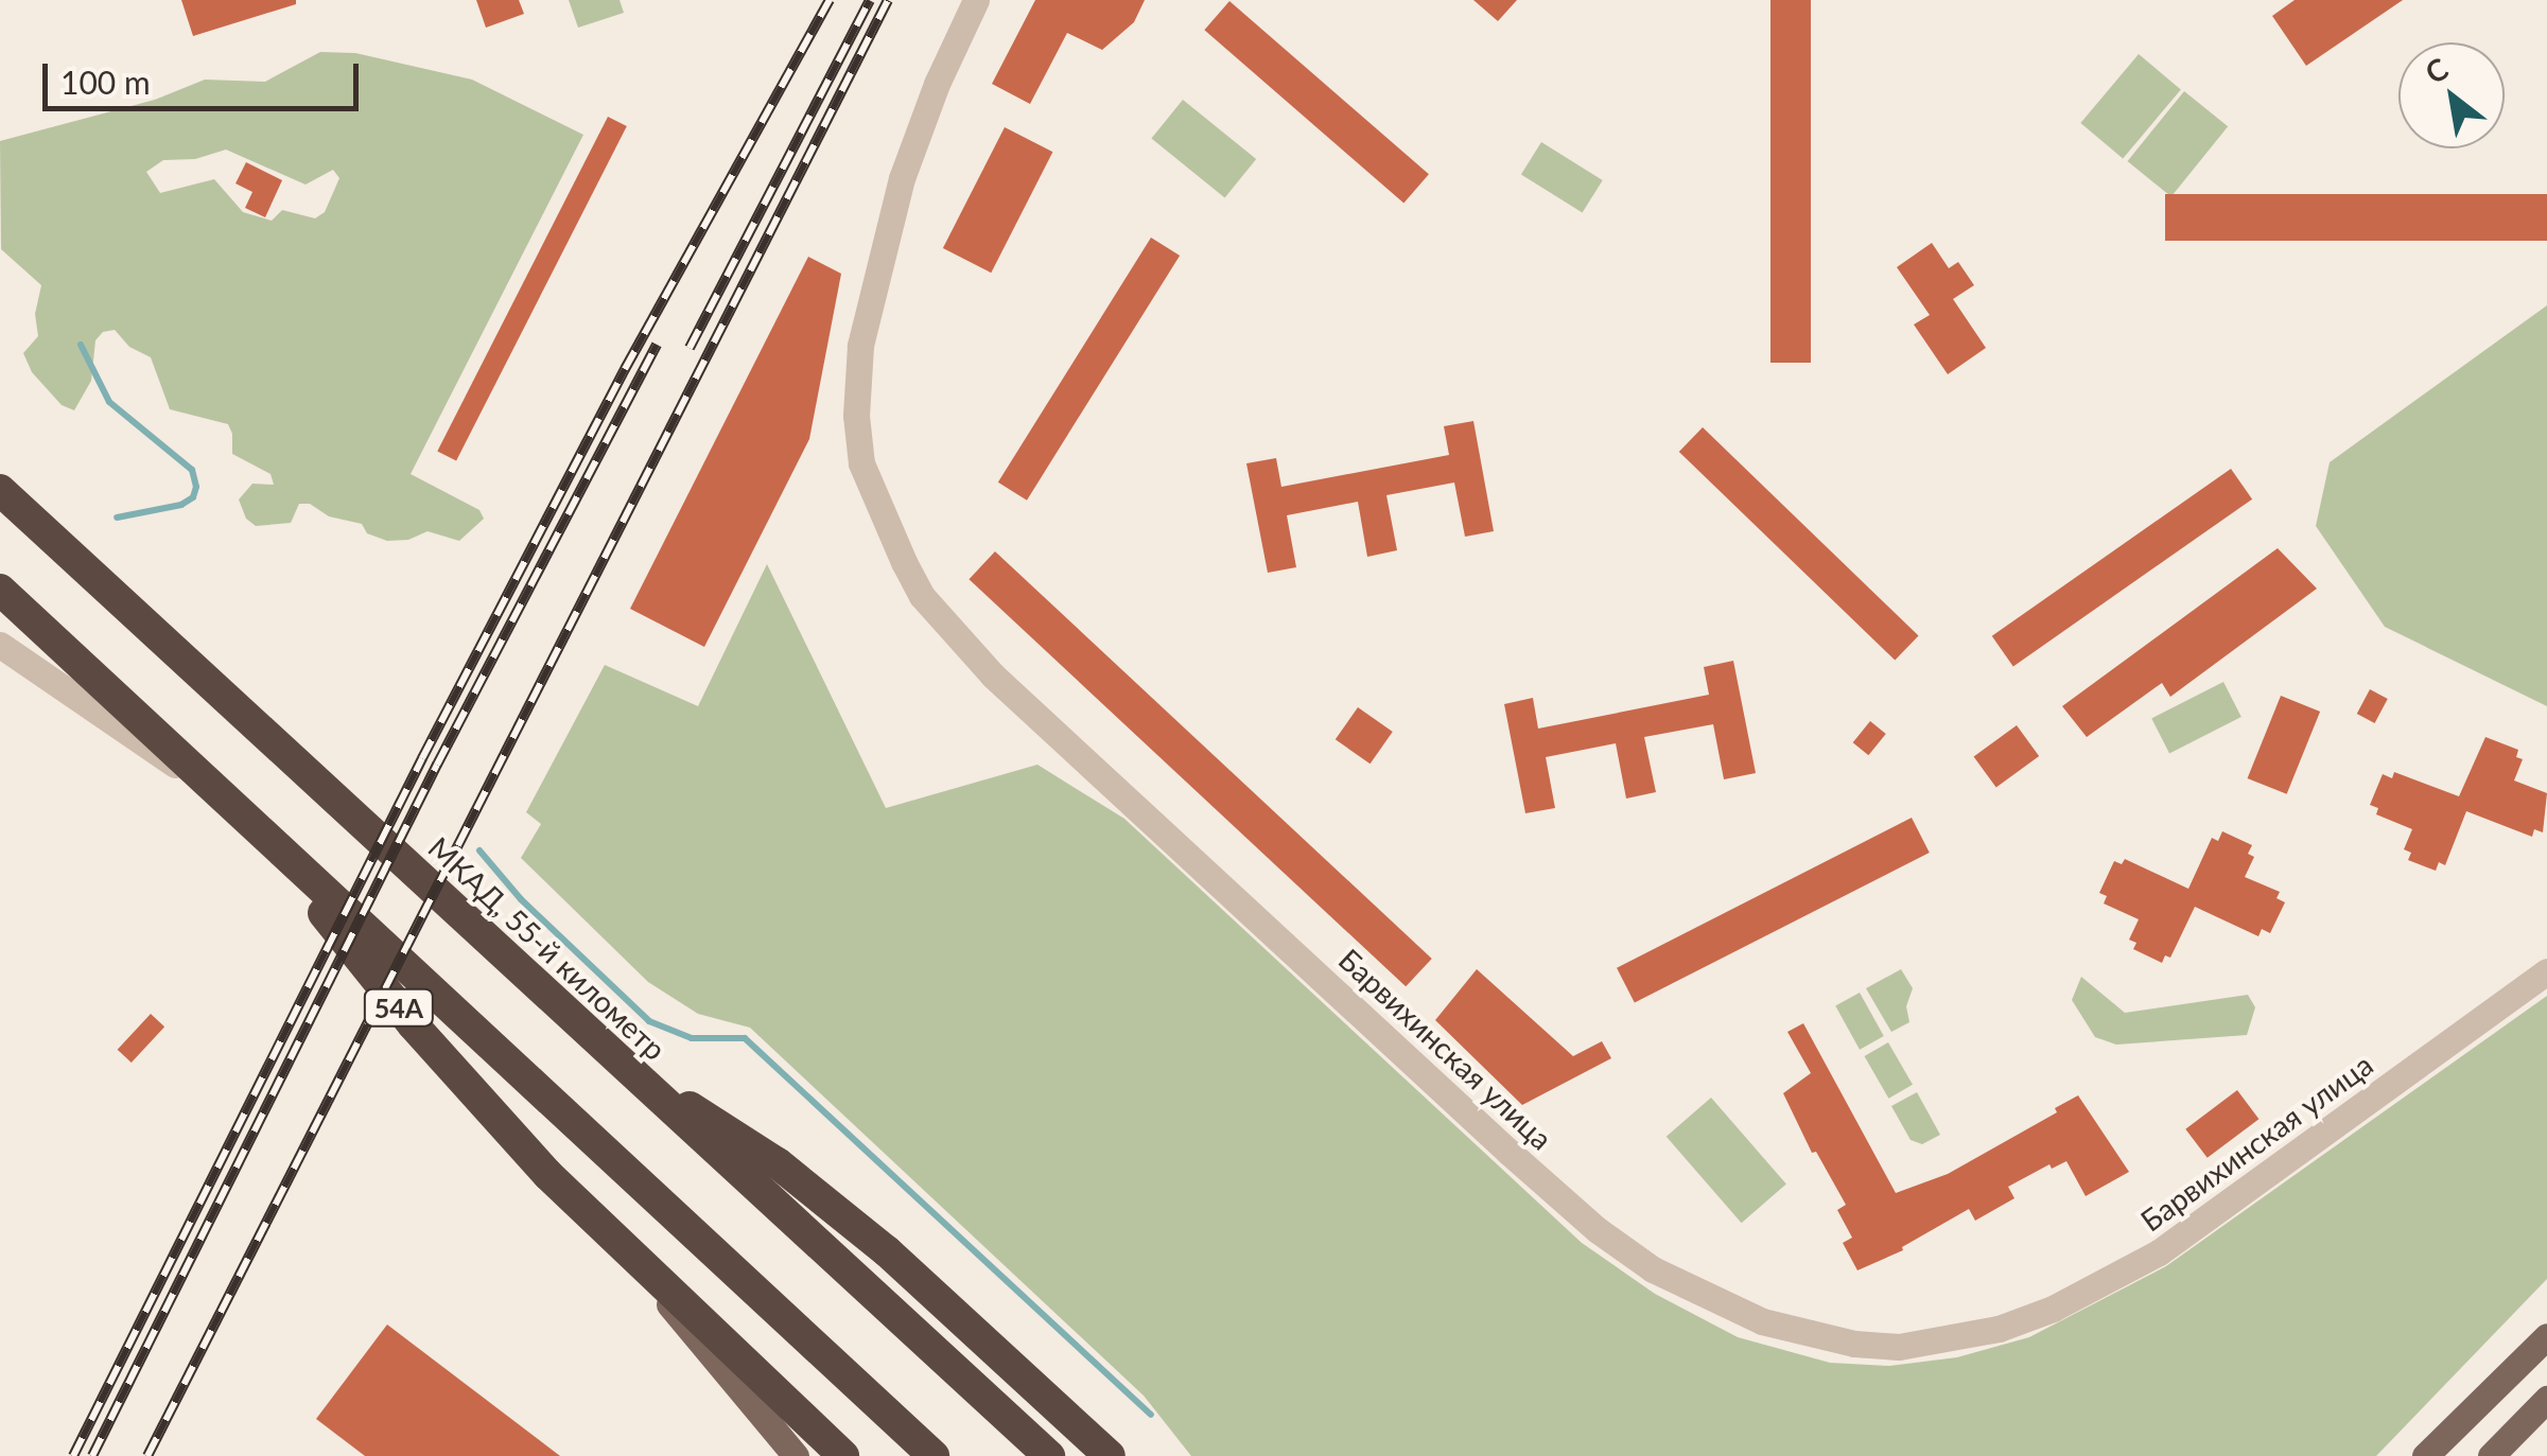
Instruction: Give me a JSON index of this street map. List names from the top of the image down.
{
  "streets": {
    "highway": ["МКАД, 55-й километр", "54А"],
    "street": ["Барвихинская улица"]
  },
  "scale_bar": "100 m",
  "north": "top left"
}
